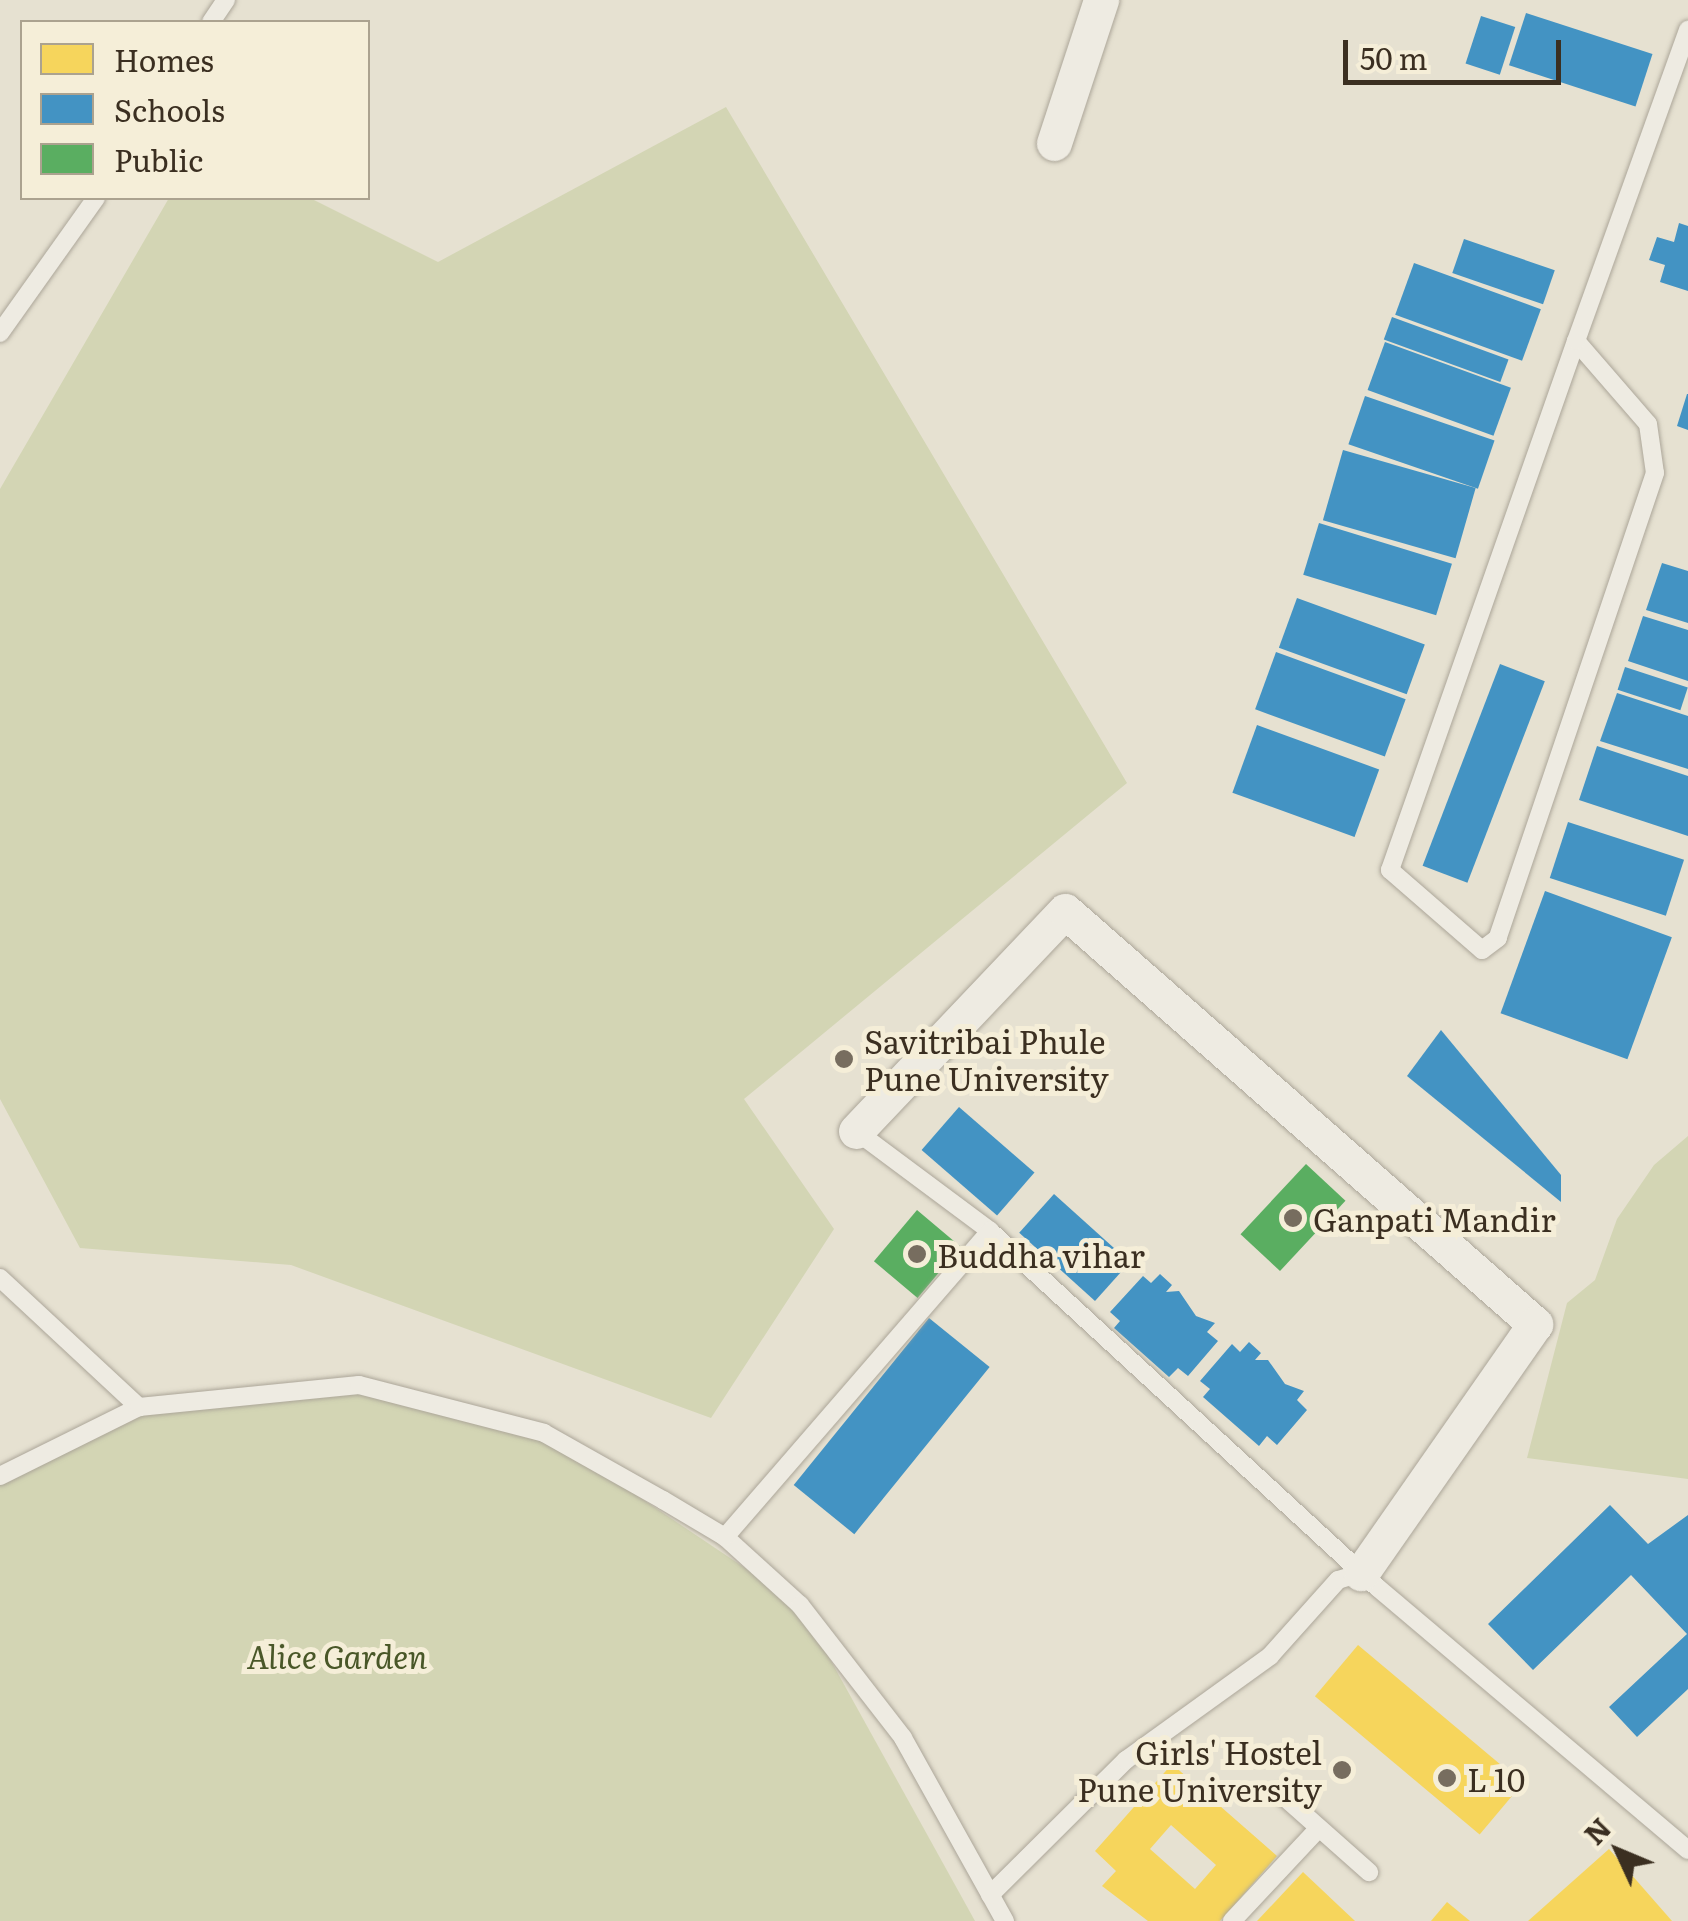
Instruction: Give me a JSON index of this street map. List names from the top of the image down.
{
  "parks": ["Alice Garden"],
  "places": [
    "Savitribai Phule Pune University",
    "Ganpati Mandir",
    "Buddha vihar",
    "Girls' Hostel Pune University",
    "L 10"
  ],
  "legend": ["Homes", "Schools", "Public"],
  "scale_bar": "50 m",
  "north": "top left"
}
